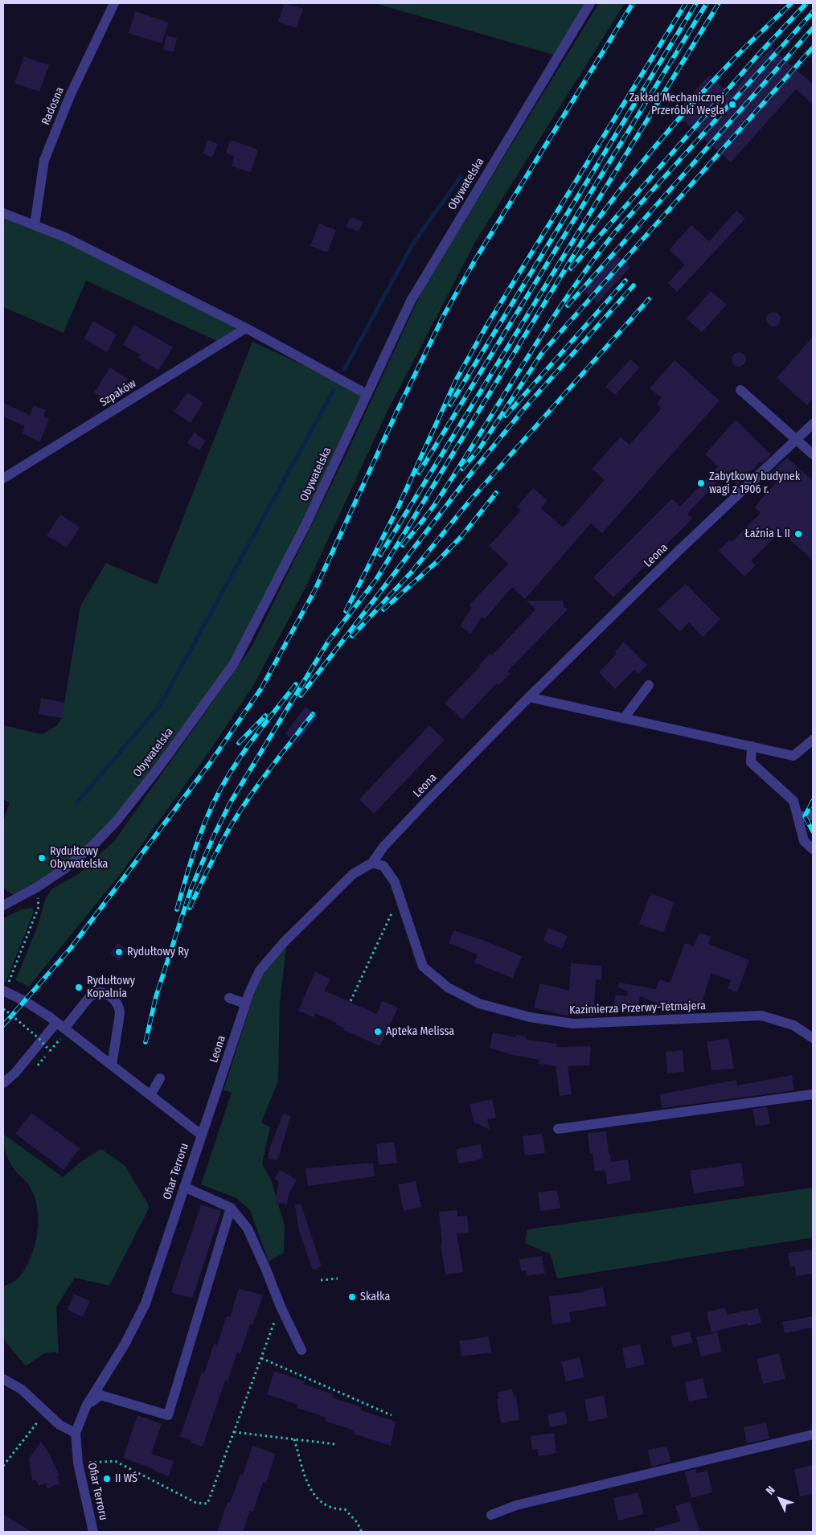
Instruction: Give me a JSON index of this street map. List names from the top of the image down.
{
  "streets": {
    "street": [
      "Radosna",
      "Obywatelska",
      "Szpaków",
      "Leona",
      "Kazimierza Przerwy-Tetmajera",
      "Ofiar Terroru"
    ]
  },
  "crossings": [
    ["Leona", "Kazimierza Przerwy-Tetmajera"],
    ["Leona", "Ofiar Terroru"]
  ],
  "places": [
    "Zakład Mechanicznej Przeróbki Wegla",
    "Zabytkowy budynek wagi z 1906 r.",
    "Łaźnia L II",
    "Rydułtowy Obywatelska",
    "Rydułtowy Ry",
    "Rydułtowy Kopalnia",
    "Apteka Melissa",
    "Skałka",
    "II WŚ"
  ],
  "north": "top left"
}
